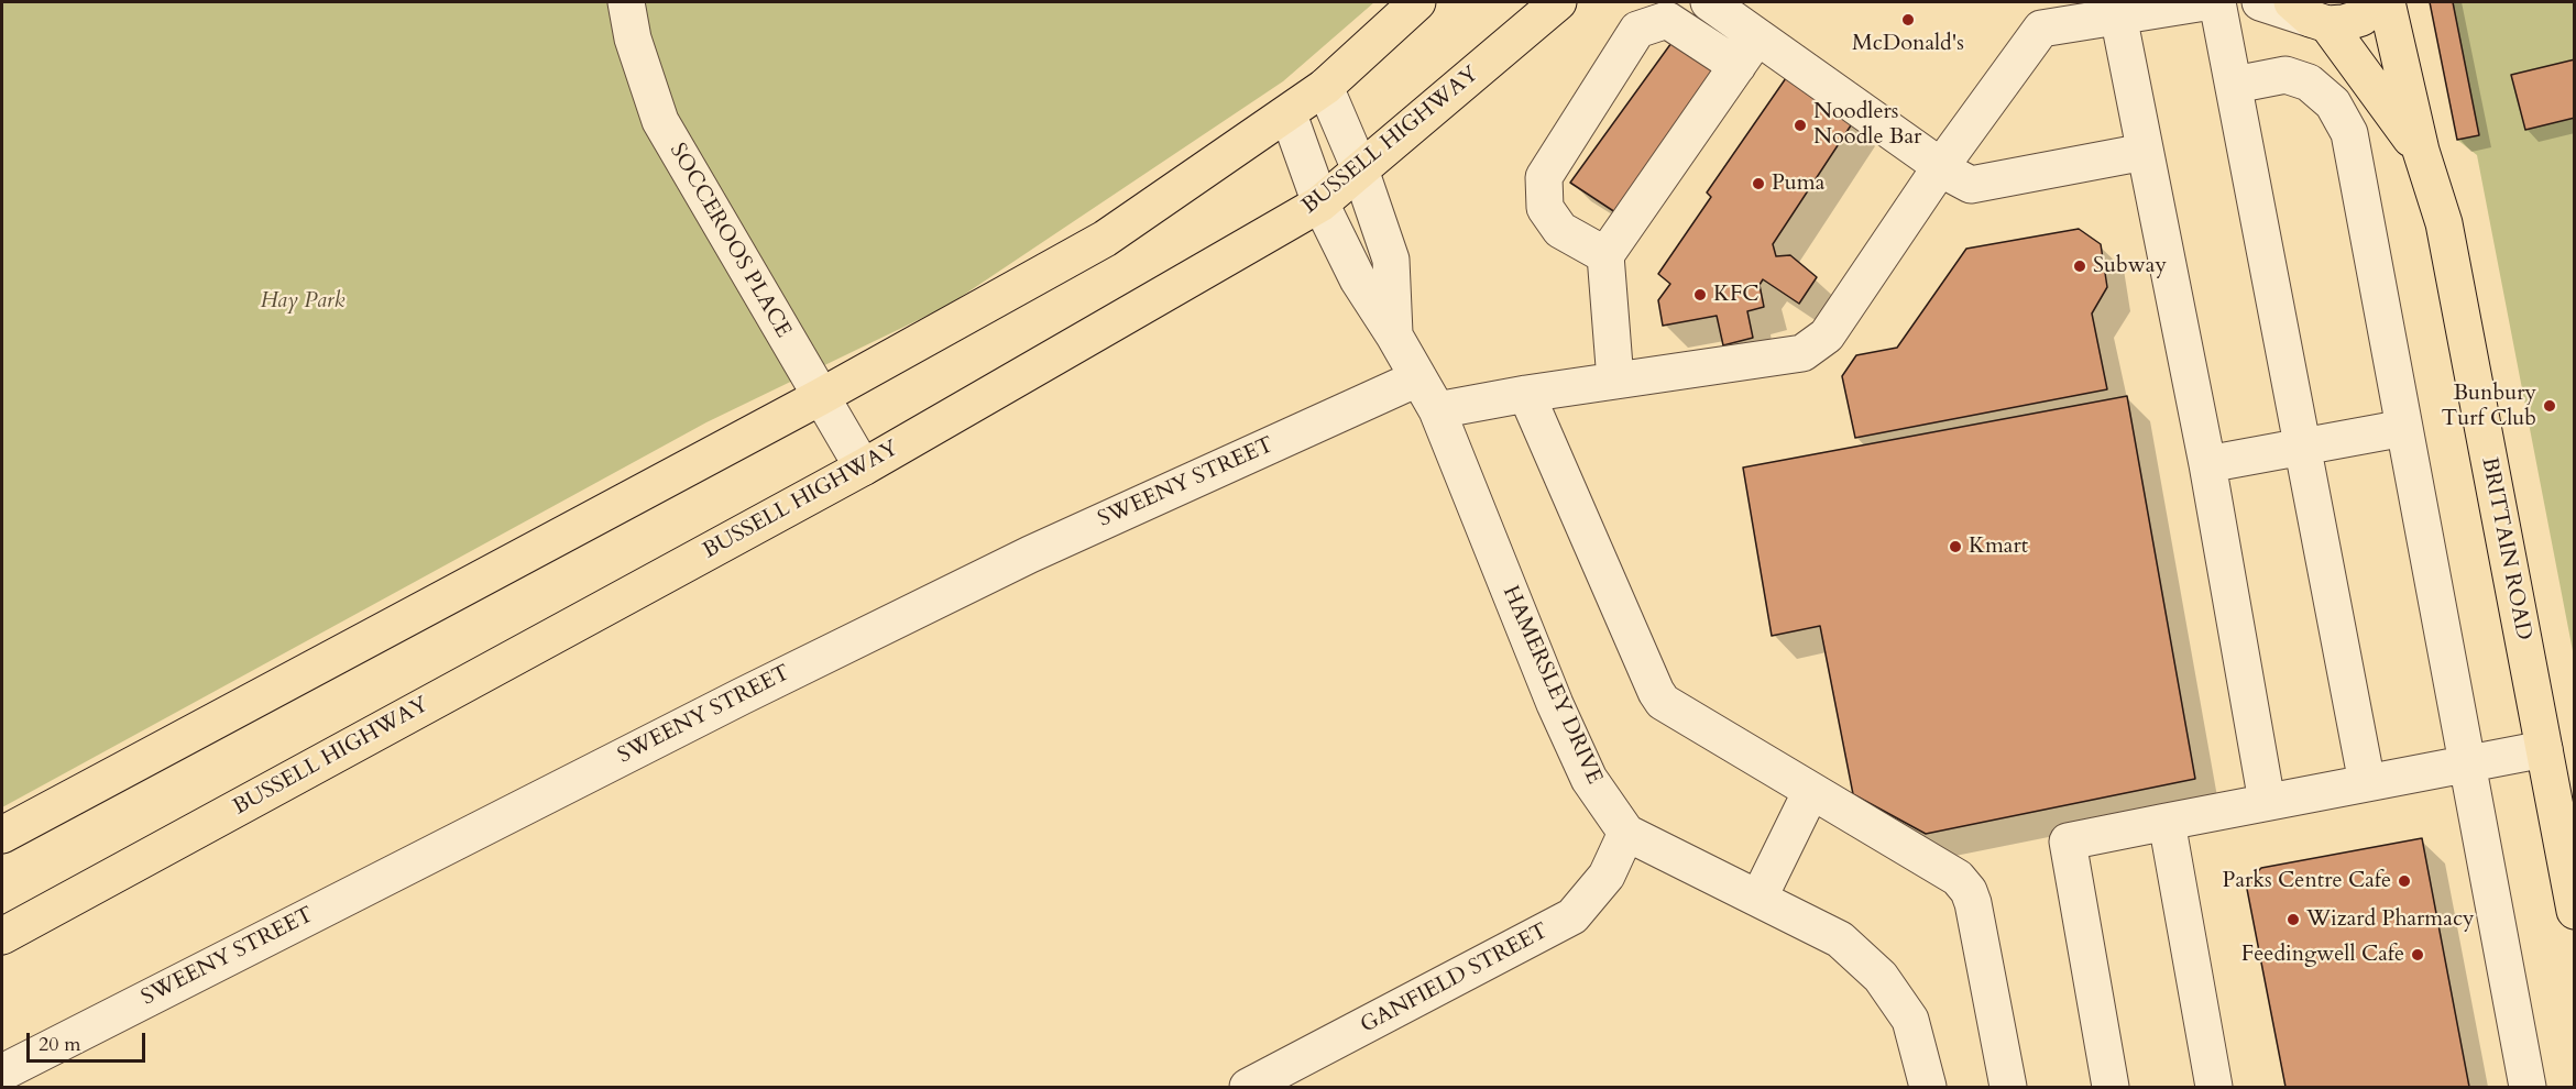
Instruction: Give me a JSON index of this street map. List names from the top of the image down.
{
  "streets": {
    "main road": ["BUSSELL HIGHWAY", "BRITTAIN ROAD"],
    "street": [
      "SOCCEROOS PLACE",
      "SWEENY STREET",
      "HAMERSLEY DRIVE",
      "GANFIELD STREET"
    ]
  },
  "crossings": [
    ["BUSSELL HIGHWAY", "SOCCEROOS PLACE"],
    ["BUSSELL HIGHWAY", "HAMERSLEY DRIVE"],
    ["SWEENY STREET", "HAMERSLEY DRIVE"],
    ["HAMERSLEY DRIVE", "GANFIELD STREET"]
  ],
  "parks": ["Hay Park"],
  "places": [
    "McDonald's",
    "Noodlers Noodle Bar",
    "Puma",
    "Subway",
    "KFC",
    "Bunbury Turf Club",
    "Kmart",
    "Parks Centre Cafe",
    "Wizard Pharmacy",
    "Feedingwell Cafe"
  ],
  "scale_bar": "20 m"
}
